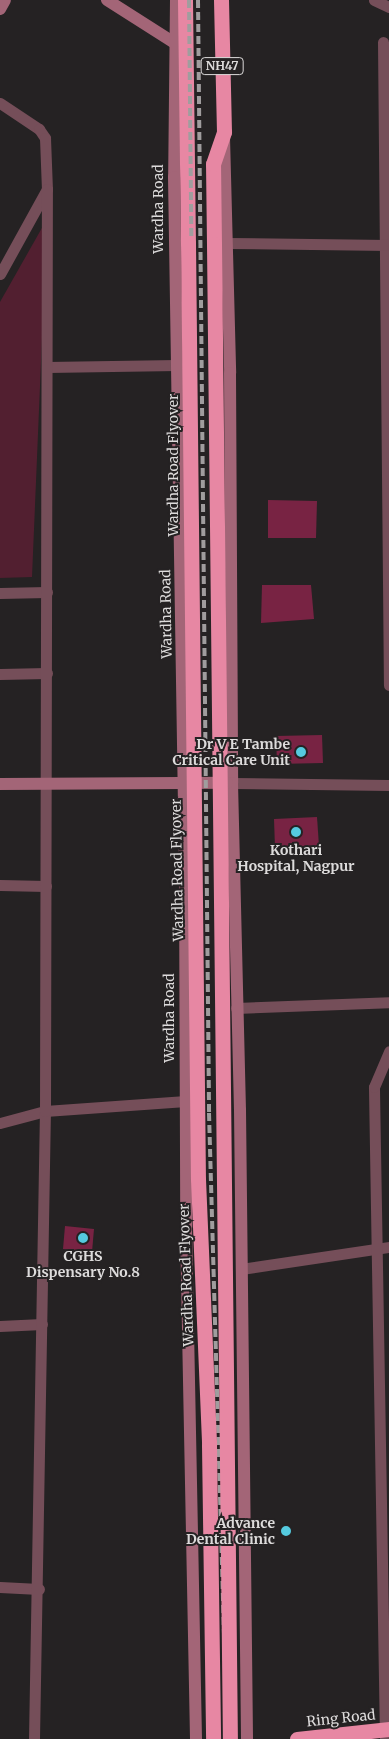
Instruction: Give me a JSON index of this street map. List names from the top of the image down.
{
  "streets": {
    "highway": ["NH47", "Wardha Road Flyover", "Ring Road"],
    "street": ["Wardha Road"]
  },
  "crossings": [
    ["Wardha Road", "Wardha Road Flyover"]
  ],
  "places": [
    "Dr V E Tambe Critical Care Unit",
    "Kothari Hospital, Nagpur",
    "CGHS Dispensary No.8",
    "Advance Dental Clinic"
  ]
}
